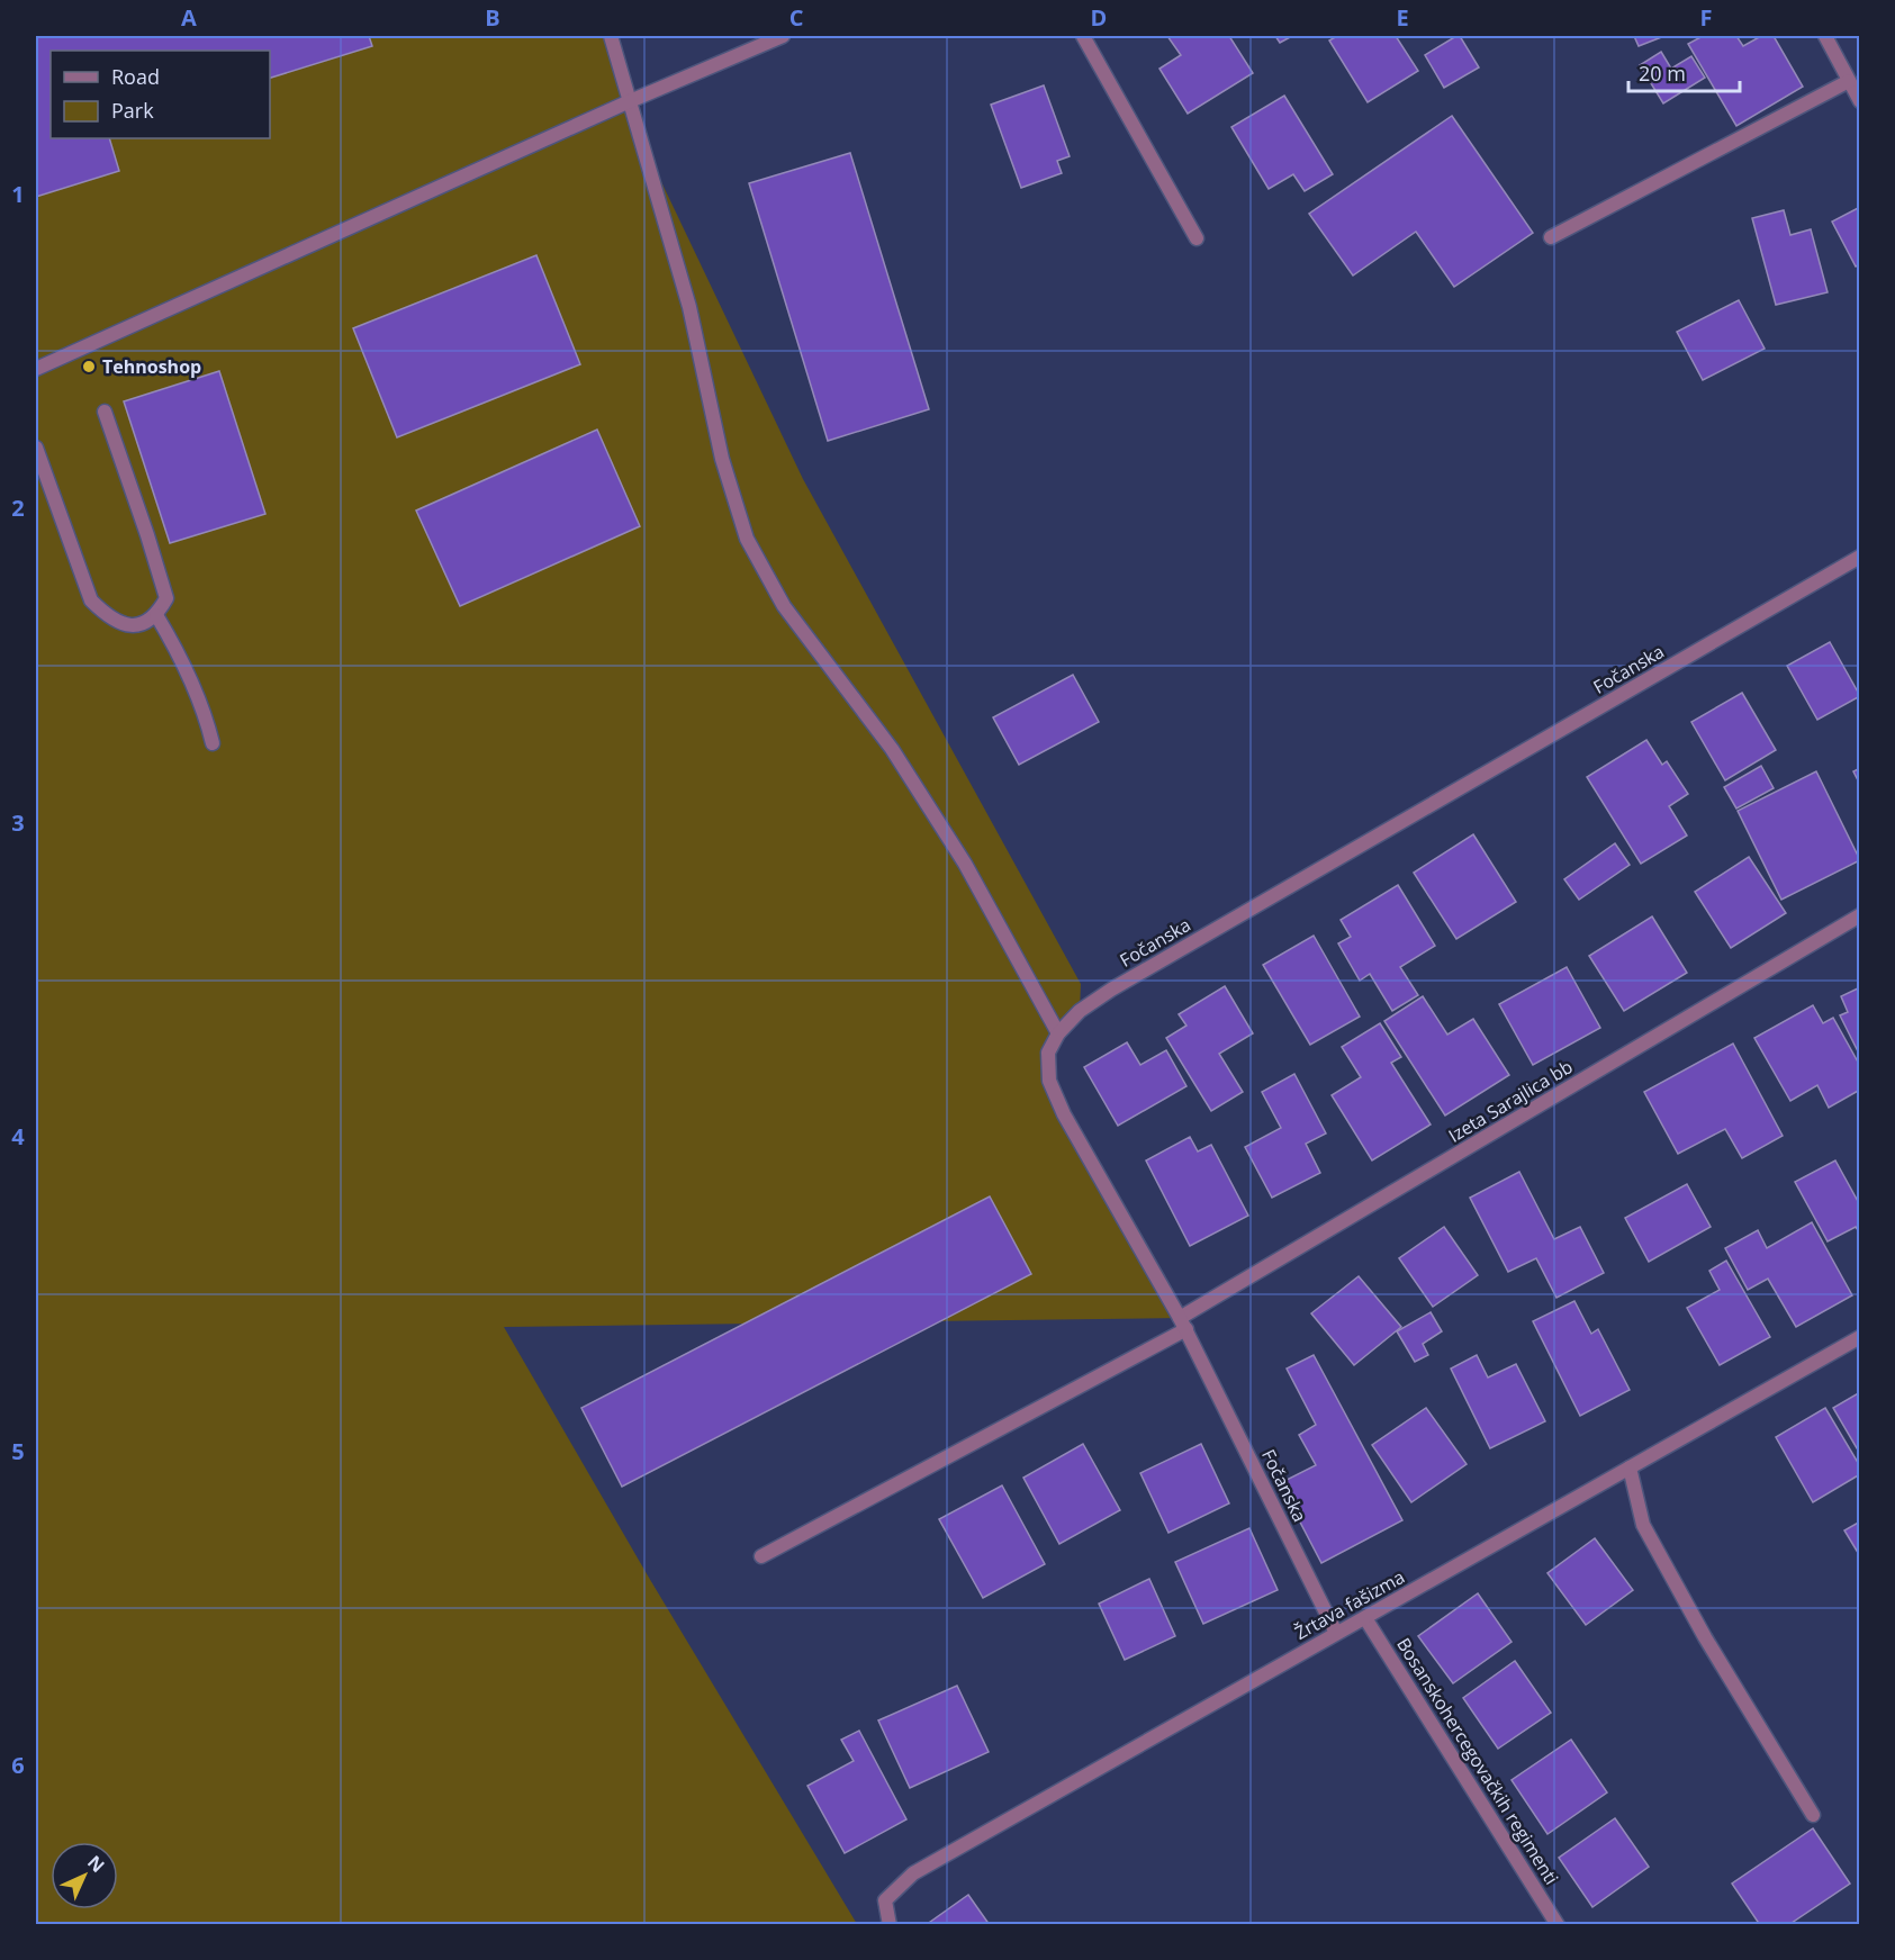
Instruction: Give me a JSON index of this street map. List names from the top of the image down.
{
  "streets": {
    "street": [
      "Fočanska",
      "Izeta Sarajlica bb",
      "Žrtava fašizma",
      "Bosanskohercegovačkih regimenti"
    ]
  },
  "crossings": [
    ["Fočanska", "Izeta Sarajlica bb"],
    ["Fočanska", "Žrtava fašizma"],
    ["Žrtava fašizma", "Bosanskohercegovačkih regimenti"]
  ],
  "places": ["Tehnoshop"],
  "legend": ["Road", "Park"],
  "scale_bar": "20 m",
  "north": "top right",
  "grid": {
    "columns": [
      "A",
      "B",
      "C",
      "D",
      "E",
      "F"
    ],
    "rows": [
      "1",
      "2",
      "3",
      "4",
      "5",
      "6"
    ]
  }
}
